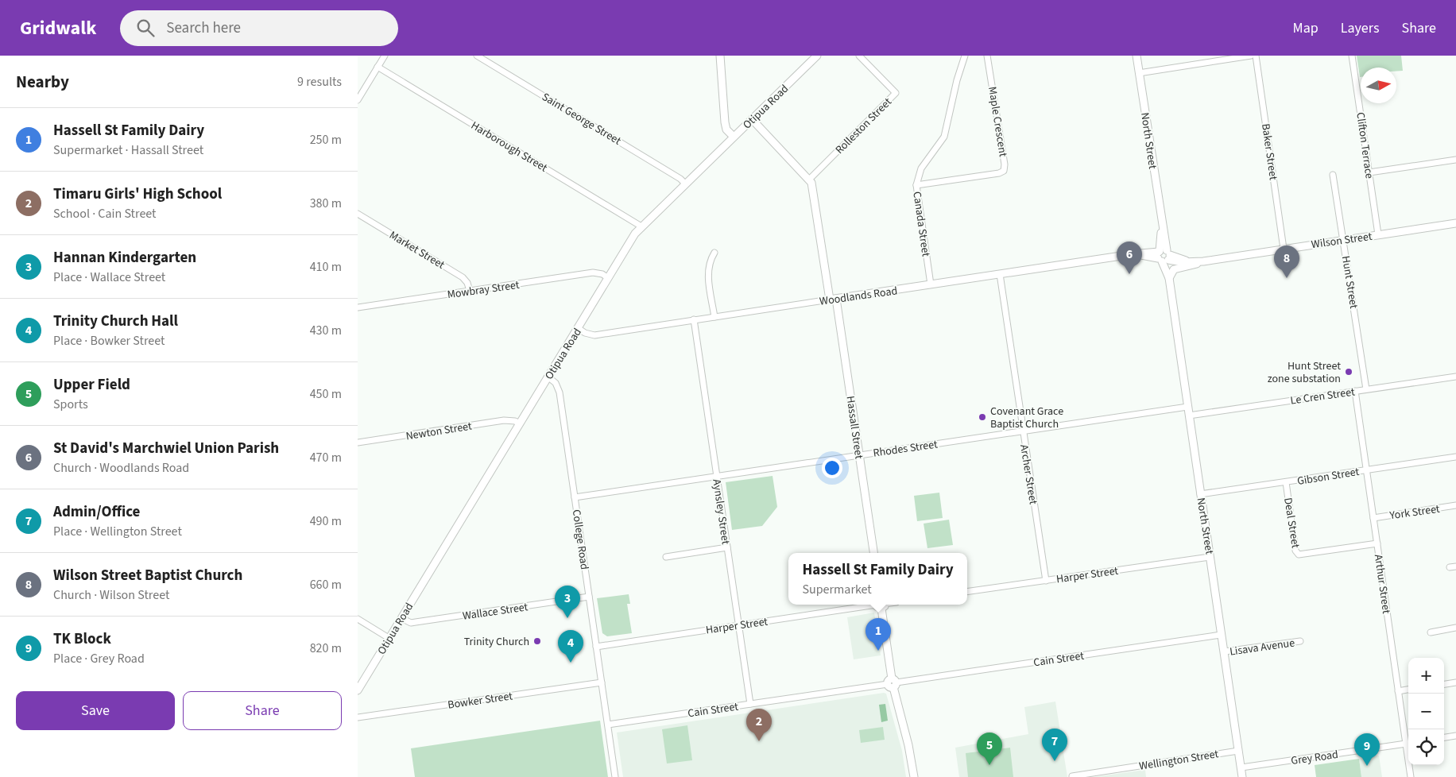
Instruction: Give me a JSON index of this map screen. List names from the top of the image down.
{
  "streets": {
    "street": [
      "Otipua Road",
      "Saint George Street",
      "Maple Crescent",
      "Rolleston Street",
      "North Street",
      "Clifton Terrace",
      "Harborough Street",
      "Baker Street",
      "Canada Street",
      "Wilson Street",
      "Market Street",
      "Hunt Street",
      "Mowbray Street",
      "Woodlands Road",
      "Le Cren Street",
      "Hassall Street",
      "Newton Street",
      "Rhodes Street",
      "Archer Street",
      "Gibson Street",
      "Aynsley Street",
      "York Street",
      "Deal Street",
      "College Road",
      "Harper Street",
      "Arthur Street",
      "Wallace Street",
      "Lisava Avenue",
      "Cain Street",
      "Bowker Street",
      "Grey Road",
      "Wellington Street"
    ]
  },
  "crossings": [
    ["Otipua Road", "Saint George Street"],
    ["Otipua Road", "Harborough Street"],
    ["Otipua Road", "Mowbray Street"],
    ["Otipua Road", "Woodlands Road"],
    ["Otipua Road", "Hassall Street"],
    ["Otipua Road", "Newton Street"],
    ["Otipua Road", "College Road"],
    ["Otipua Road", "Wallace Street"],
    ["Maple Crescent", "Canada Street"],
    ["Rolleston Street", "Hassall Street"],
    ["North Street", "Wilson Street"],
    ["North Street", "Woodlands Road"],
    ["North Street", "Le Cren Street"],
    ["North Street", "Rhodes Street"],
    ["North Street", "Gibson Street"],
    ["North Street", "Harper Street"],
    ["North Street", "Lisava Avenue"],
    ["North Street", "Cain Street"],
    ["North Street", "Grey Road"],
    ["North Street", "Wellington Street"],
    ["Clifton Terrace", "Wilson Street"],
    ["Baker Street", "Wilson Street"],
    ["Canada Street", "Woodlands Road"],
    ["Wilson Street", "Hunt Street"],
    ["Wilson Street", "Woodlands Road"],
    ["Market Street", "Mowbray Street"],
    ["Hunt Street", "Le Cren Street"],
    ["Woodlands Road", "Hassall Street"],
    ["Woodlands Road", "Archer Street"],
    ["Woodlands Road", "Aynsley Street"],
    ["Le Cren Street", "Arthur Street"],
    ["Hassall Street", "Rhodes Street"],
    ["Rhodes Street", "Archer Street"],
    ["Rhodes Street", "Aynsley Street"],
    ["Rhodes Street", "College Road"],
    ["Archer Street", "Harper Street"],
    ["Gibson Street", "Deal Street"],
    ["Gibson Street", "Arthur Street"],
    ["Aynsley Street", "Harper Street"],
    ["Aynsley Street", "Cain Street"],
    ["York Street", "Arthur Street"],
    ["Deal Street", "Arthur Street"],
    ["College Road", "Harper Street"],
    ["College Road", "Wallace Street"],
    ["College Road", "Cain Street"],
    ["College Road", "Bowker Street"],
    ["Arthur Street", "Grey Road"]
  ],
  "places": ["Hunt Street zone substation", "Covenant Grace Baptist Church", "Trinity Church"],
  "north": "right",
  "page": {
    "header": "Gridwalk",
    "search": "Search here",
    "nav": ["Map", "Layers", "Share"],
    "heading": ["Nearby", "9 results"],
    "list": [
      {
        "mark": "1",
        "name": "Hassell St Family Dairy",
        "note": "Supermarket · Hassall Street",
        "value": "250 m"
      },
      {
        "mark": "2",
        "name": "Timaru Girls' High School",
        "note": "School · Cain Street",
        "value": "380 m"
      },
      {
        "mark": "3",
        "name": "Hannan Kindergarten",
        "note": "Place · Wallace Street",
        "value": "410 m"
      },
      {
        "mark": "4",
        "name": "Trinity Church Hall",
        "note": "Place · Bowker Street",
        "value": "430 m"
      },
      {
        "mark": "5",
        "name": "Upper Field",
        "note": "Sports",
        "value": "450 m"
      },
      {
        "mark": "6",
        "name": "St David's Marchwiel Union Parish",
        "note": "Church · Woodlands Road",
        "value": "470 m"
      },
      {
        "mark": "7",
        "name": "Admin/Office",
        "note": "Place · Wellington Street",
        "value": "490 m"
      },
      {
        "mark": "8",
        "name": "Wilson Street Baptist Church",
        "note": "Church · Wilson Street",
        "value": "660 m"
      },
      {
        "mark": "9",
        "name": "TK Block",
        "note": "Place · Grey Road",
        "value": "820 m"
      }
    ],
    "pins": [
      "6",
      "8",
      "3",
      "1",
      "4",
      "2",
      "7",
      "5",
      "9"
    ],
    "popup": ["Hassell St Family Dairy", "Supermarket"],
    "map_buttons": ["+", "−"],
    "buttons": ["Save", "Share"]
  }
}
